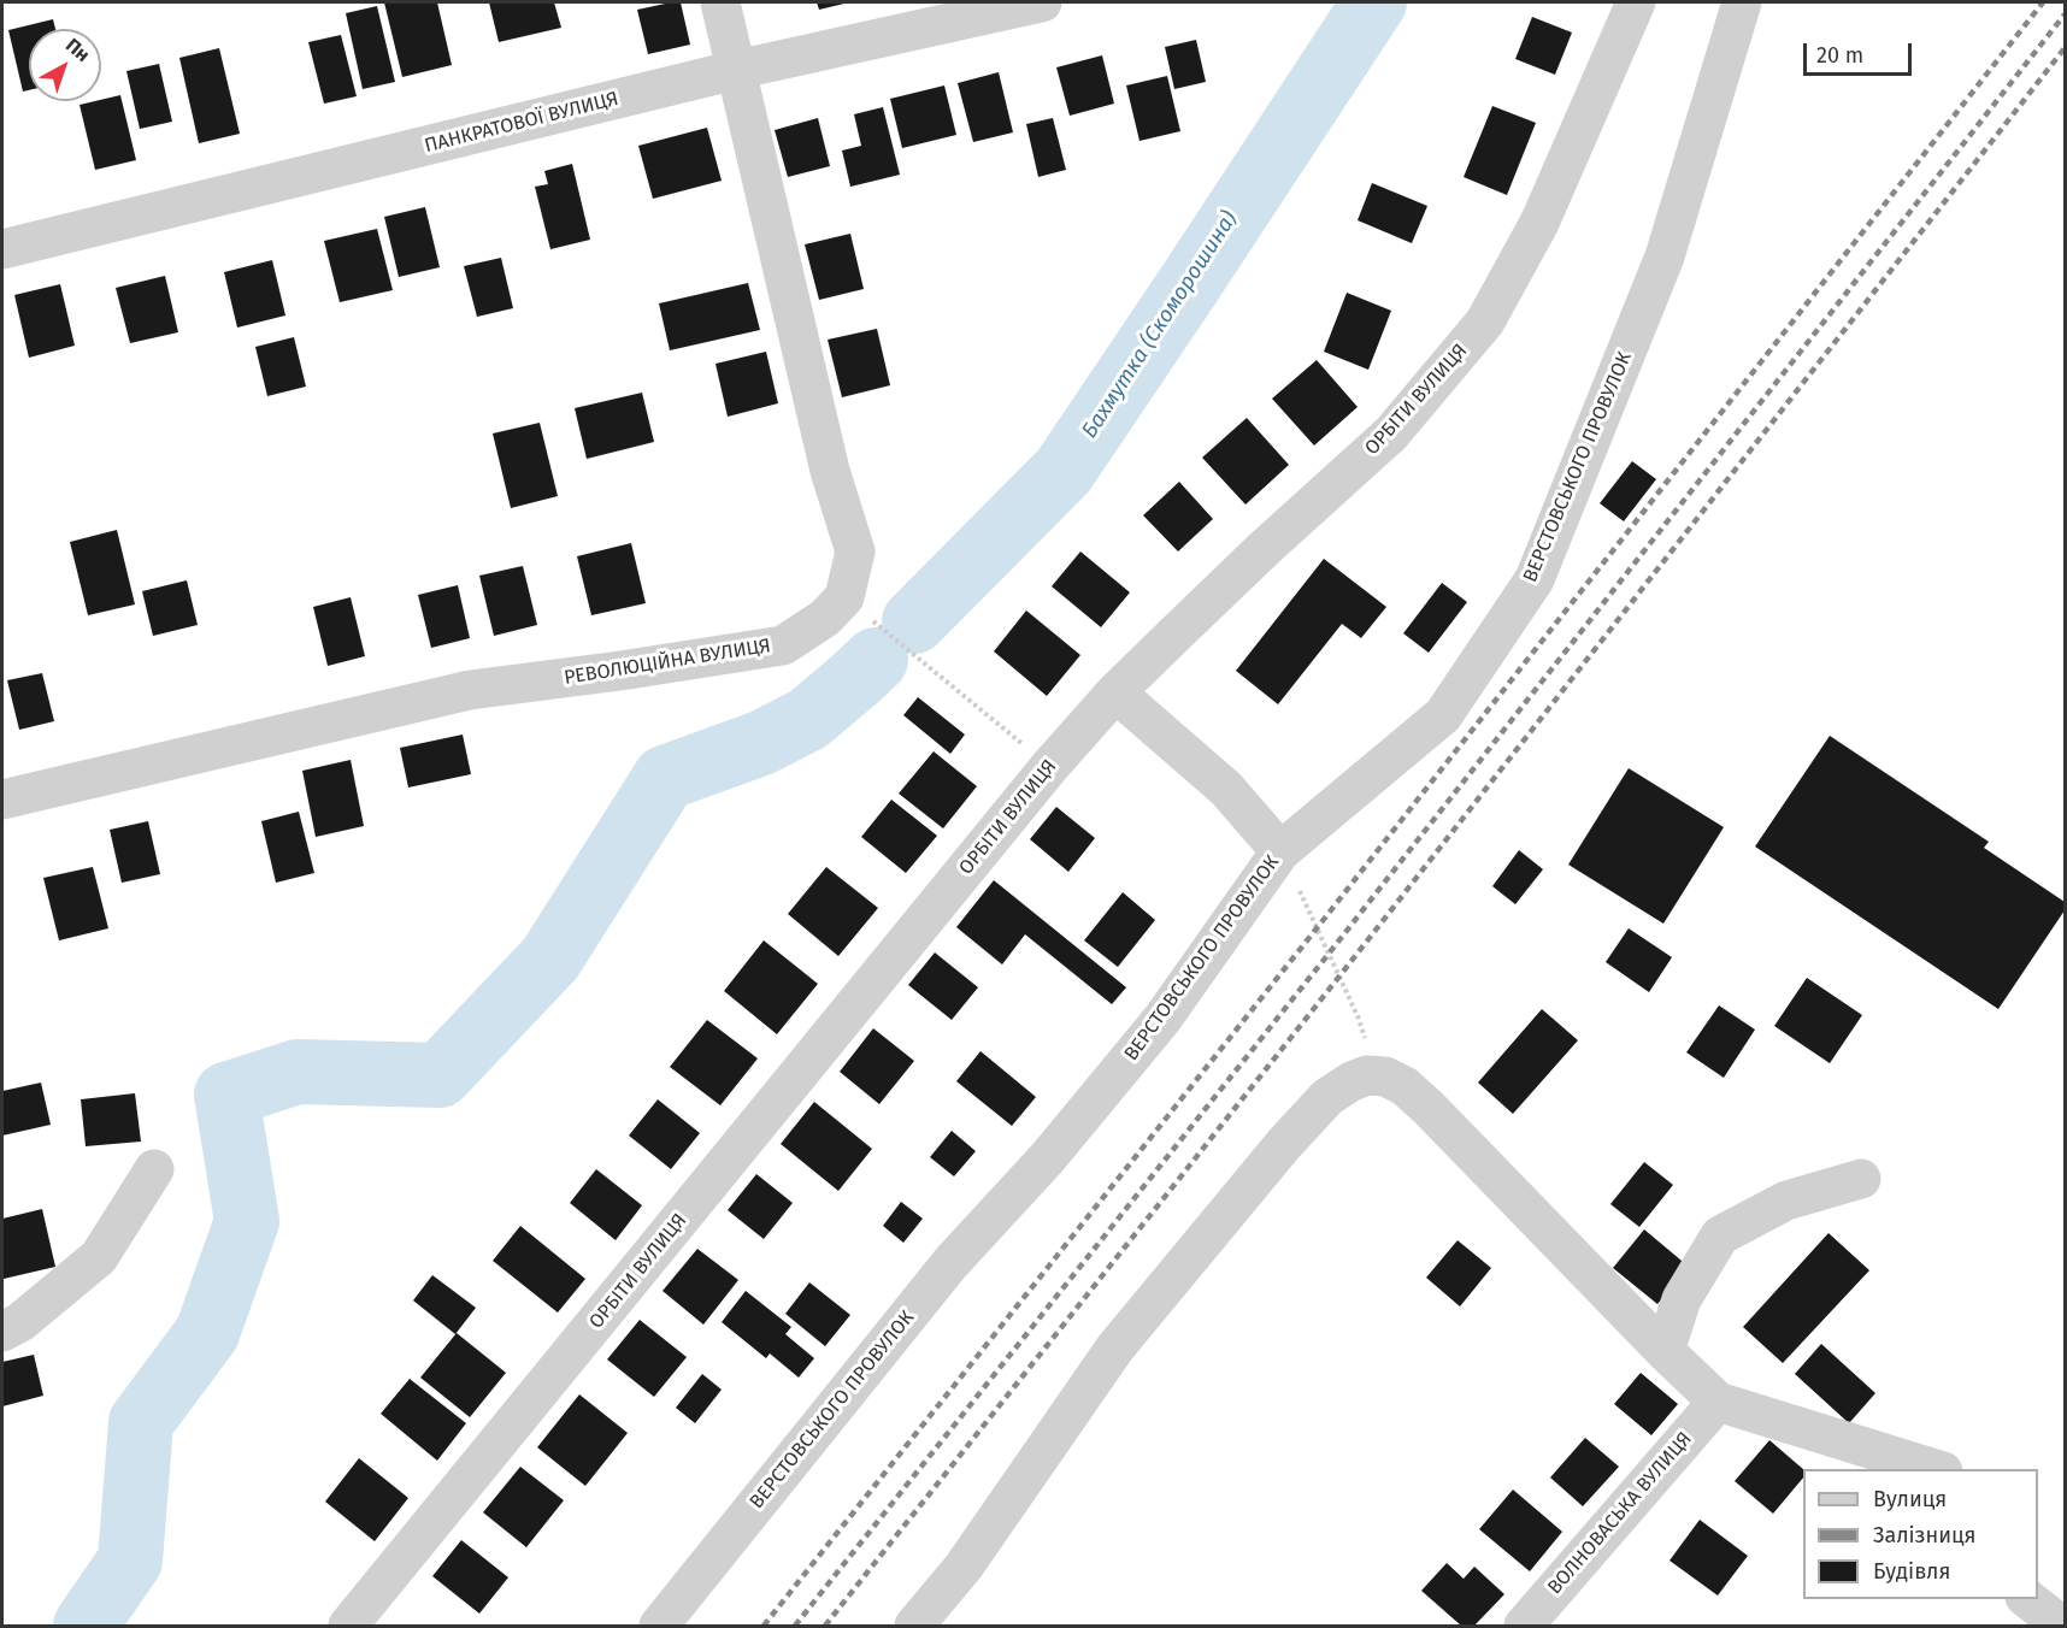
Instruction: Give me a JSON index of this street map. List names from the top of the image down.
{
  "streets": {
    "street": [
      "ПАНКРАТОВОЇ ВУЛИЦЯ",
      "ОРБІТИ ВУЛИЦЯ",
      "ВЕРСТОВСЬКОГО ПРОВУЛОК",
      "РЕВОЛЮЦІЙНА ВУЛИЦЯ",
      "ВОЛНОВАСЬКА ВУЛИЦЯ"
    ]
  },
  "water": ["Бахмутка (Скоморошина)"],
  "legend": ["Вулиця", "Залізниця", "Будівля"],
  "scale_bar": "20 m",
  "north": "top right"
}
